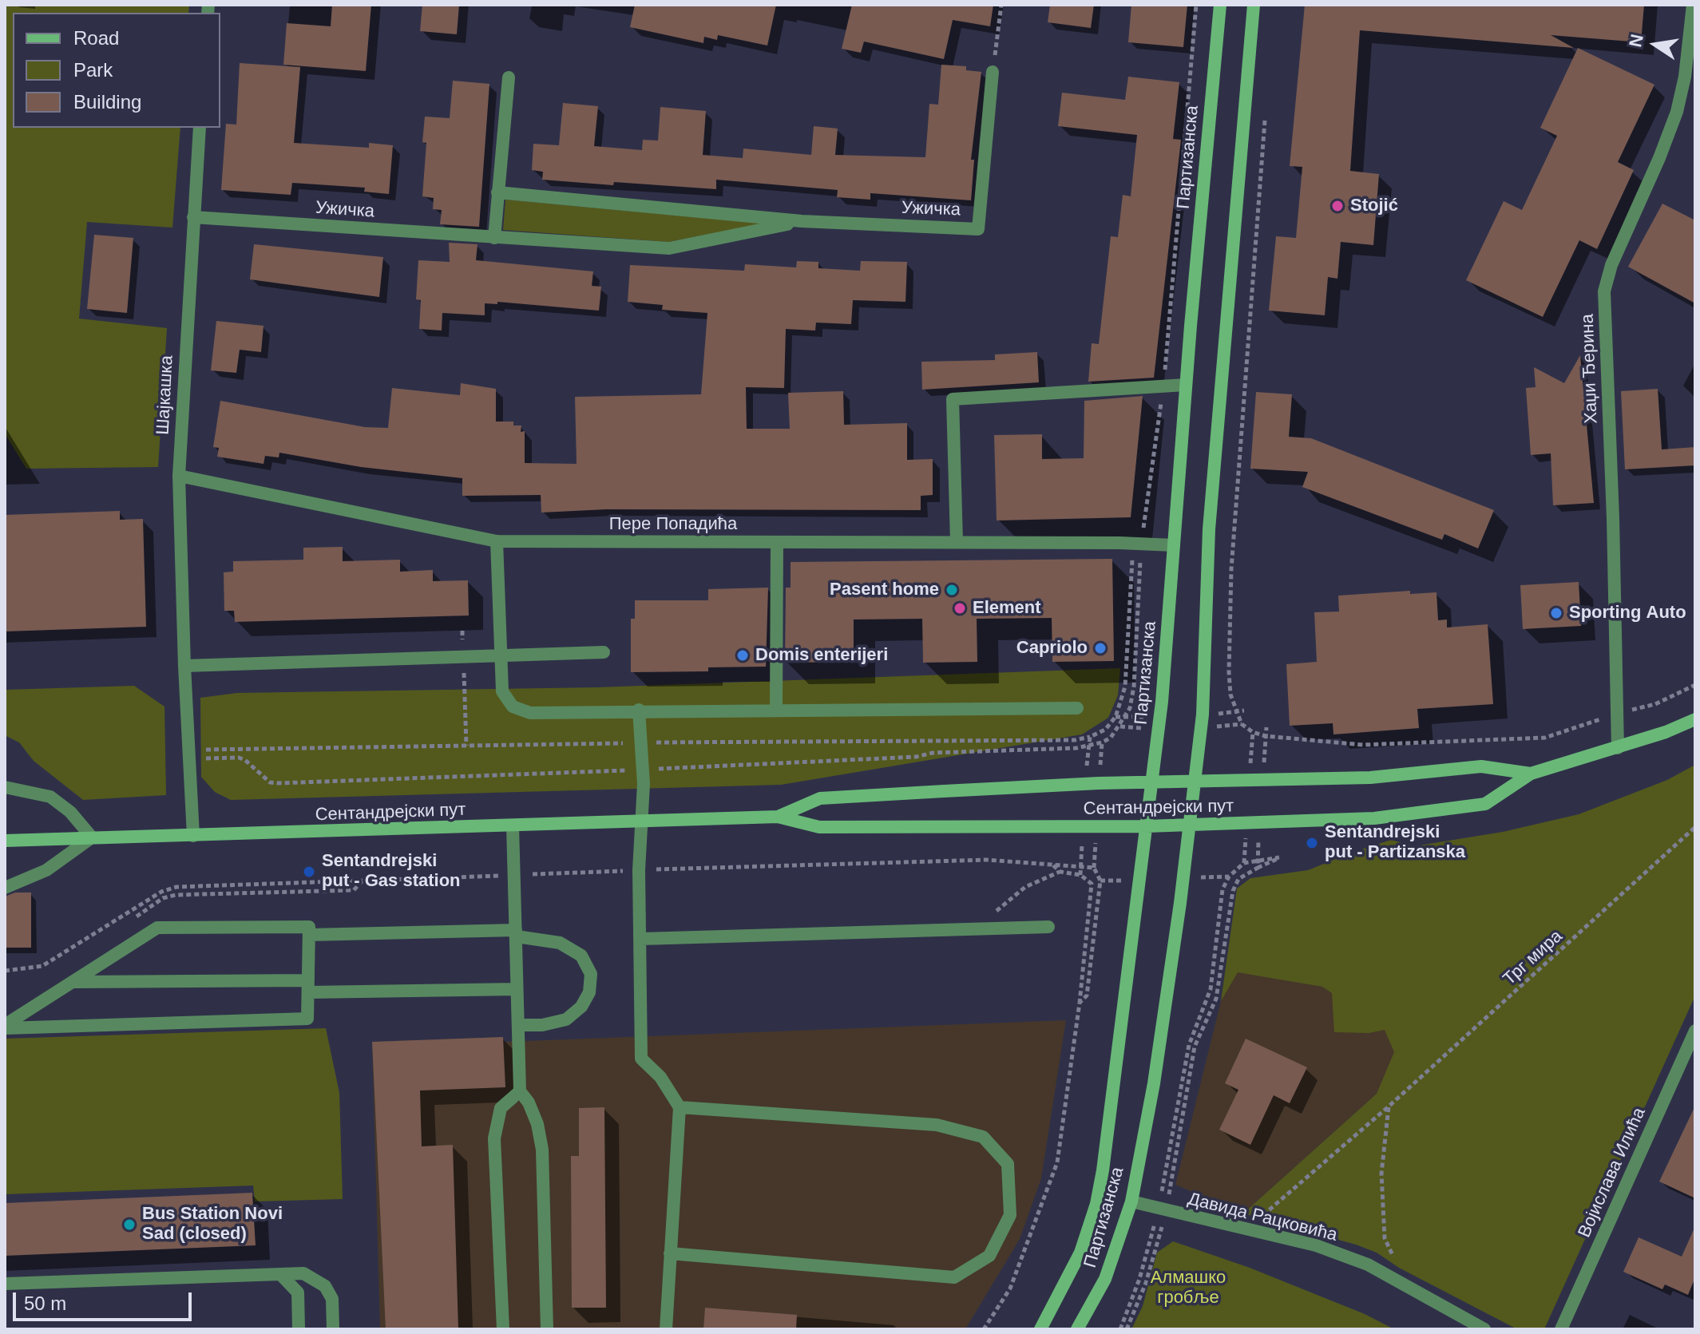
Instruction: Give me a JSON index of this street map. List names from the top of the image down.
{
  "streets": {
    "main road": ["Партизанска", "Сентандрејски пут"],
    "street": [
      "Ужичка",
      "Хаџи Ђерина",
      "Шајкашка",
      "Пере Попадића",
      "Војислава Илића",
      "Давида Рацковића"
    ],
    "path": ["Трг мира"]
  },
  "crossings": [
    ["Партизанска", "Пере Попадића"],
    ["Партизанска", "Сентандрејски пут"],
    ["Партизанска", "Давида Рацковића"],
    ["Ужичка", "Шајкашка"],
    ["Хаџи Ђерина", "Сентандрејски пут"],
    ["Шајкашка", "Пере Попадића"],
    ["Шајкашка", "Сентандрејски пут"],
    ["Трг мира", "Давида Рацковића"]
  ],
  "parks": ["Алмашко гробље"],
  "places": [
    "Stojić",
    "Pasent home",
    "Element",
    "Sporting Auto",
    "Capriolo",
    "Domis enterijeri",
    "Sentandrejski put - Partizanska",
    "Sentandrejski put - Gas station",
    "Bus Station Novi Sad (closed)"
  ],
  "legend": ["Road", "Park", "Building"],
  "scale_bar": "50 m",
  "north": "left"
}
